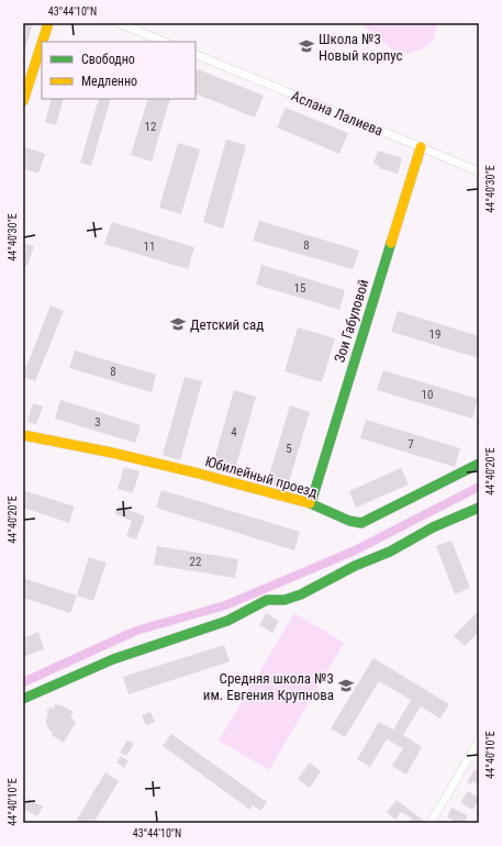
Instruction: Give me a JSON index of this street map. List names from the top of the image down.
{
  "streets": {
    "street": ["Аслана Лалиева", "Зои Габуловой", "Юбилейный проезд"]
  },
  "crossings": [
    ["Аслана Лалиева", "Зои Габуловой"],
    ["Зои Габуловой", "Юбилейный проезд"]
  ],
  "places": {
    "school or university": ["Школа №3 Новый корпус", "Детский сад", "Средняя школа №3 им. Евгения Крупнова"]
  },
  "house_numbers": [
    "12",
    "8",
    "11",
    "15",
    "19",
    "8",
    "10",
    "3",
    "4",
    "7",
    "5",
    "22"
  ],
  "legend": ["Свободно", "Медленно"],
  "coordinates": [
    "43°44'10\"N",
    "44°40'30\"E",
    "44°40'20\"E",
    "44°40'10\"E"
  ]
}
